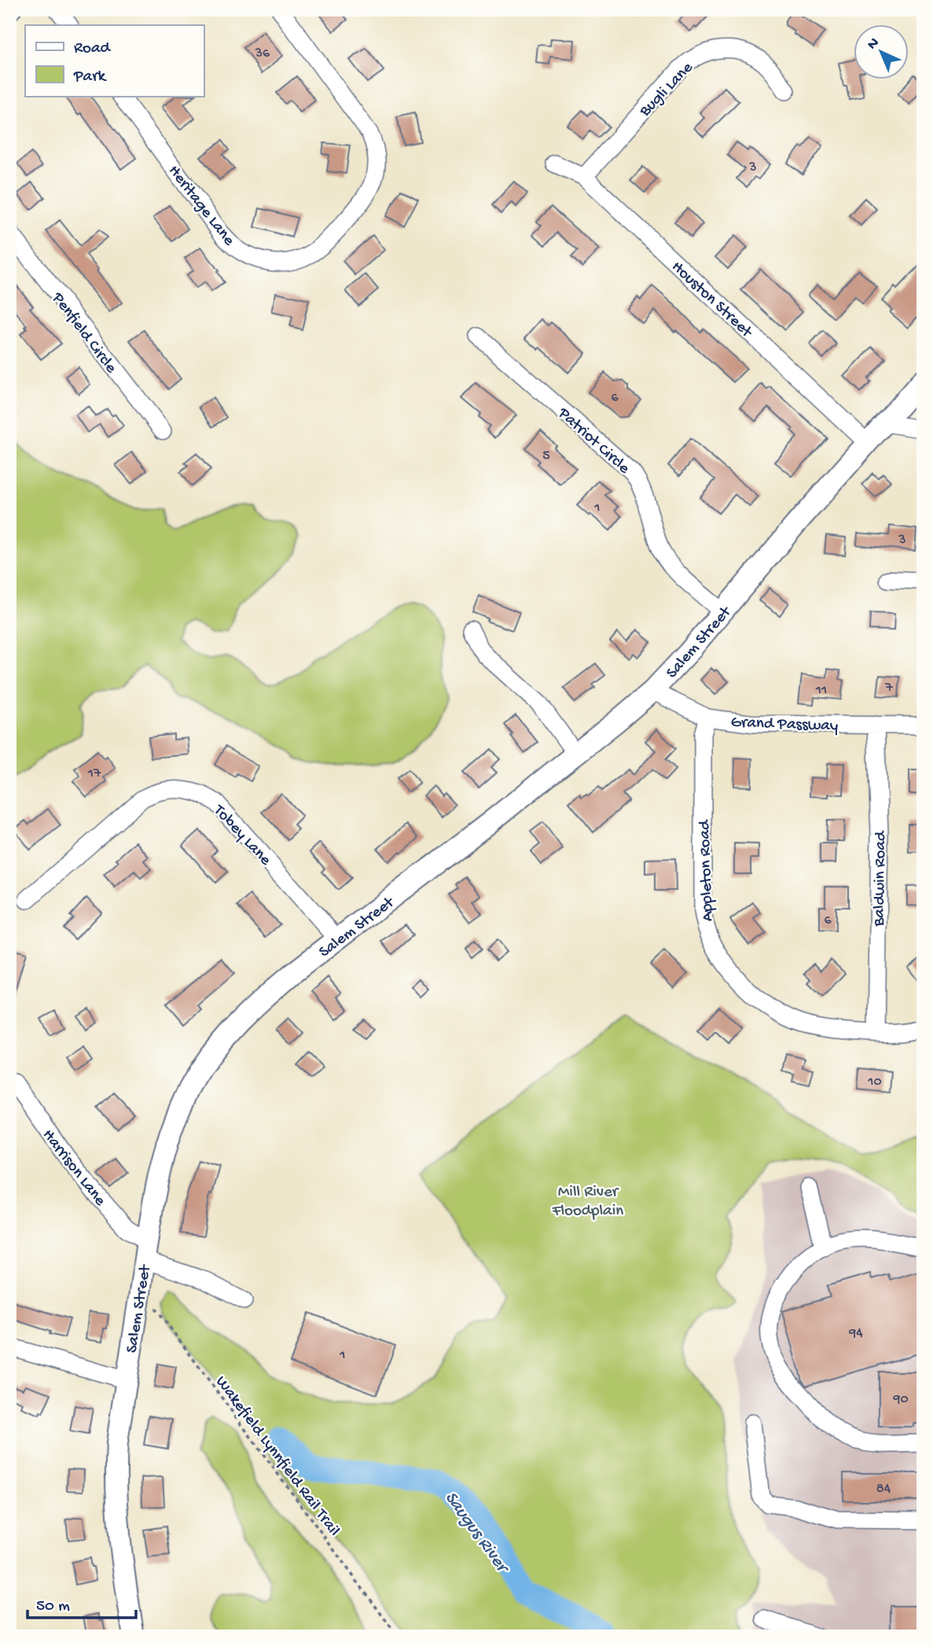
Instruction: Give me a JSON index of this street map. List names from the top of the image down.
{
  "streets": {
    "main road": ["Salem Street"],
    "street": [
      "Bugli Lane",
      "Heritage Lane",
      "Houston Street",
      "Penfield Circle",
      "Patriot Circle",
      "Grand Passway",
      "Tobey Lane",
      "Appleton Road",
      "Baldwin Road",
      "Harrison Lane"
    ],
    "path": ["Wakefield Lynnfield Rail Trail"]
  },
  "crossings": [
    ["Bugli Lane", "Houston Street"],
    ["Houston Street", "Salem Street"],
    ["Patriot Circle", "Salem Street"],
    ["Salem Street", "Grand Passway"],
    ["Salem Street", "Tobey Lane"],
    ["Salem Street", "Harrison Lane"],
    ["Salem Street", "Wakefield Lynnfield Rail Trail"],
    ["Grand Passway", "Appleton Road"],
    ["Grand Passway", "Baldwin Road"],
    ["Appleton Road", "Baldwin Road"]
  ],
  "water": ["Saugus River"],
  "parks": ["Mill River Floodplain"],
  "house_numbers": [
    "36",
    "3",
    "6",
    "5",
    "1",
    "3",
    "7",
    "11",
    "17",
    "6",
    "10",
    "94",
    "1",
    "90",
    "84"
  ],
  "legend": ["Road", "Park"],
  "scale_bar": "50 m",
  "north": "top left"
}
